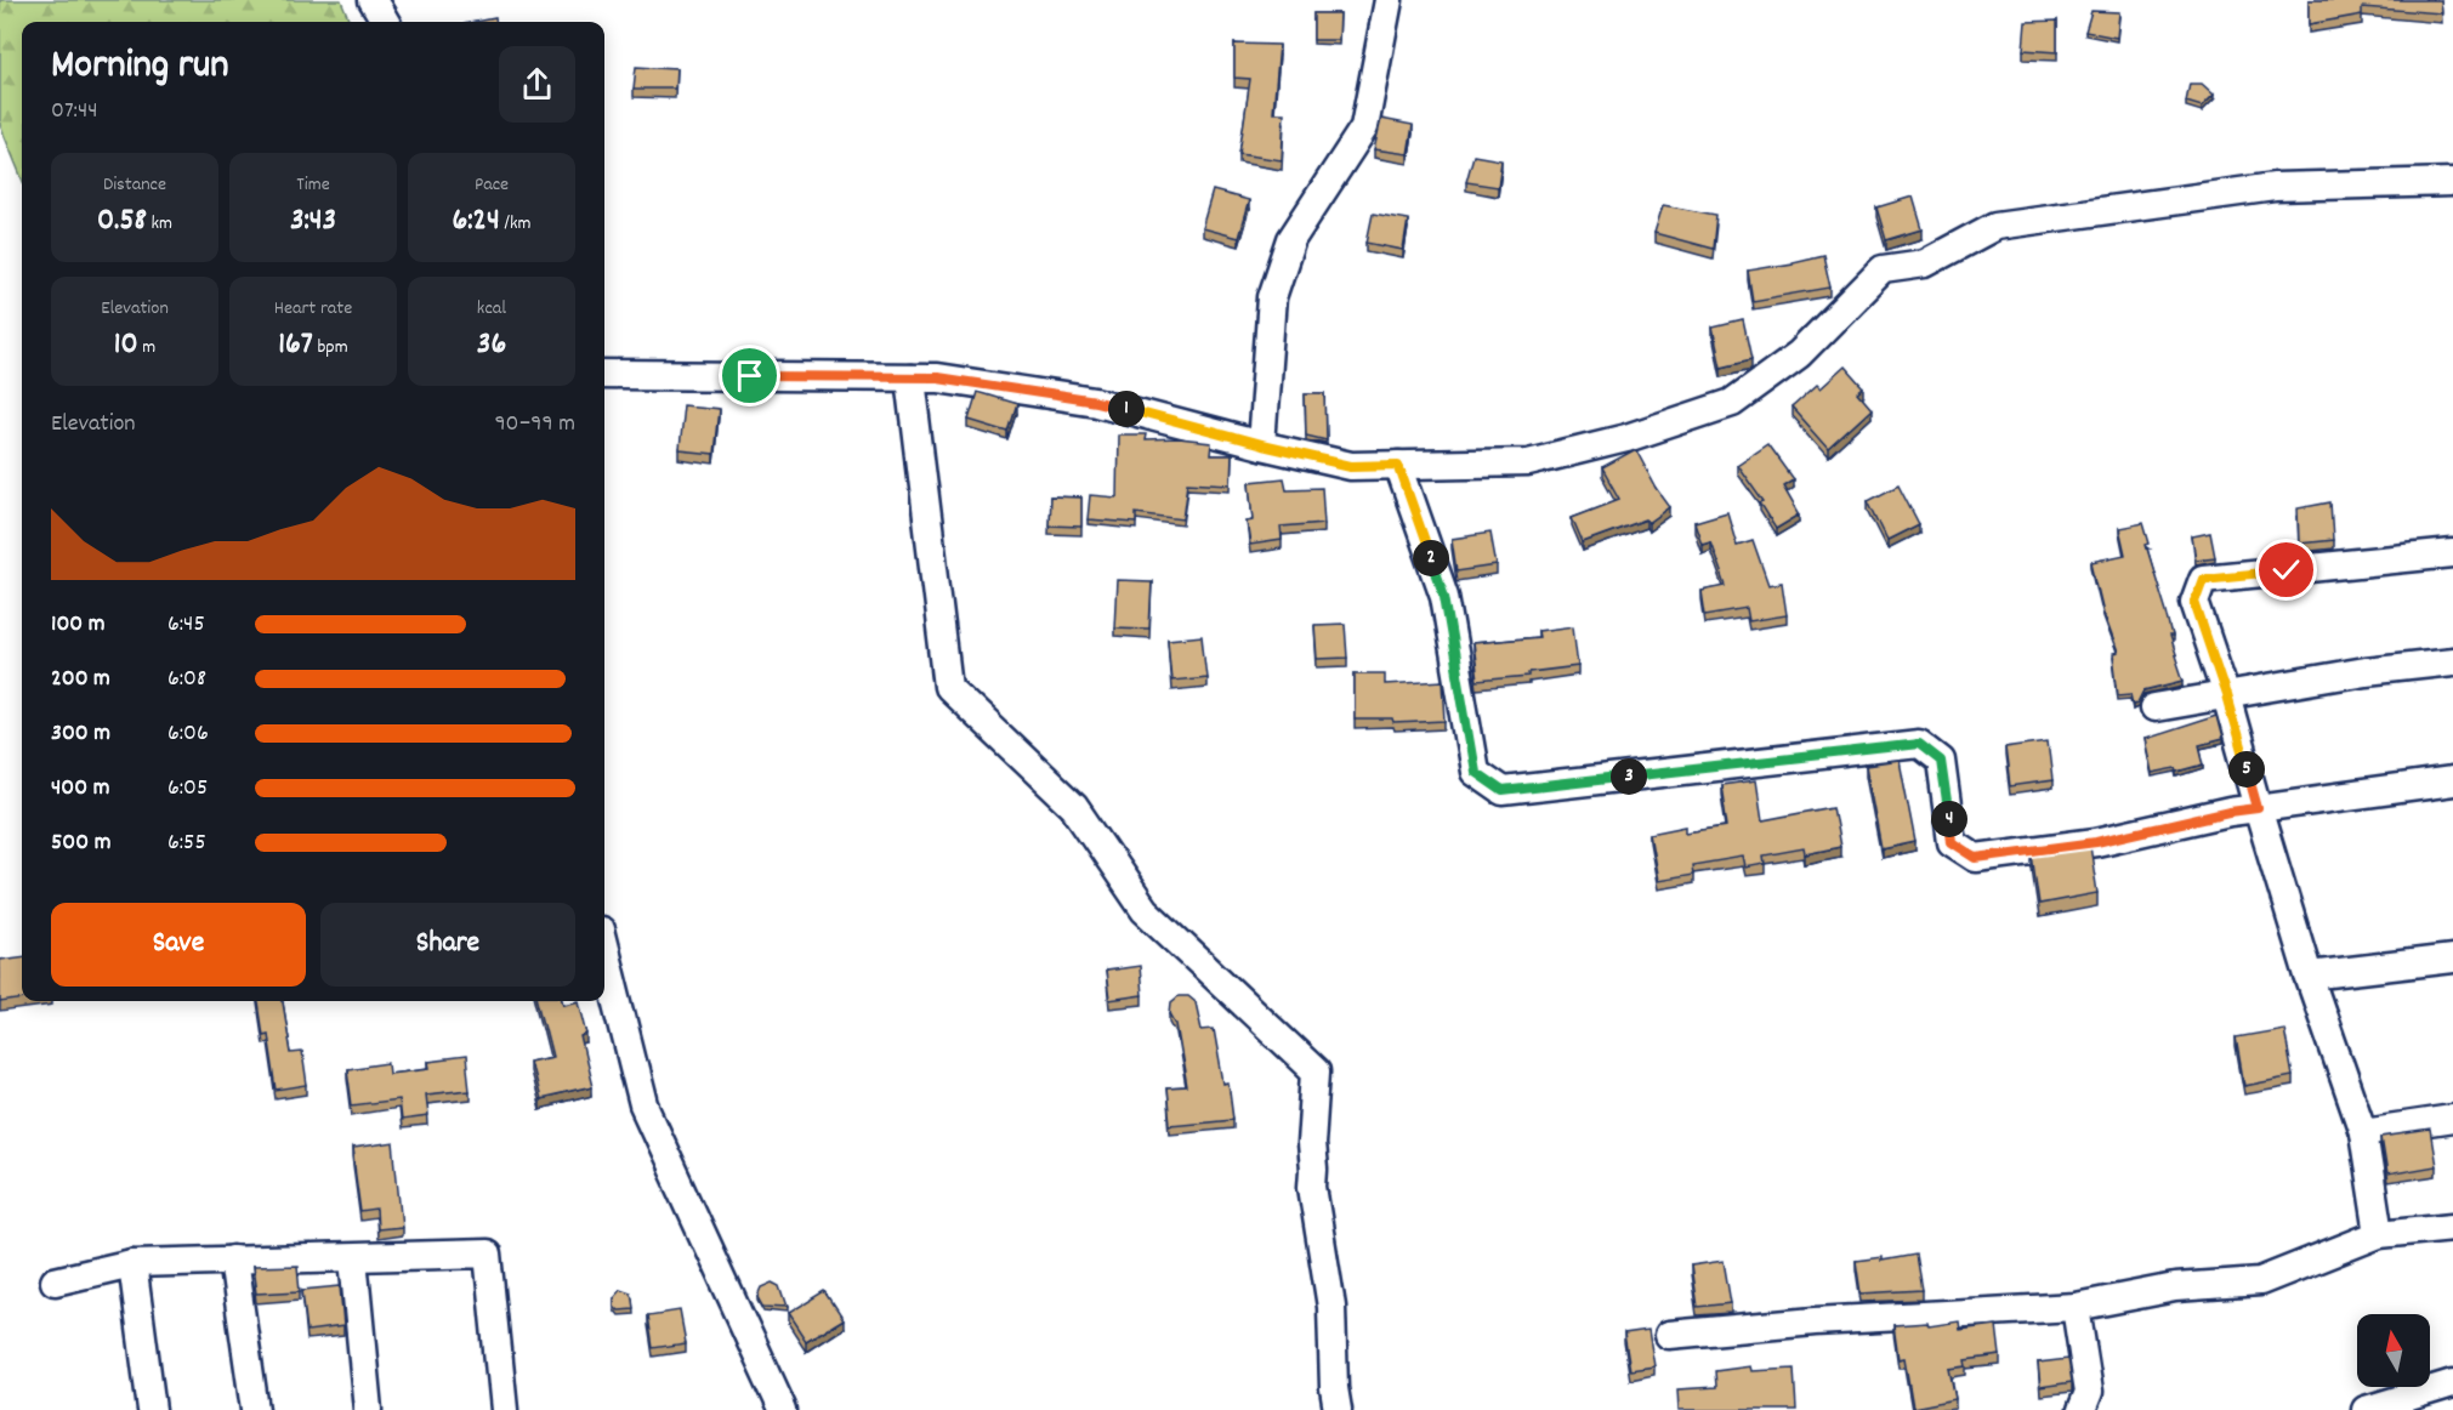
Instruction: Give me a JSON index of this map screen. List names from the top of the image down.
{
  "north": "top",
  "page": {
    "heading": ["Morning run", "07:44"],
    "stats": [
      ["Distance", "0.58 km"],
      ["Time", "3:43"],
      ["Pace", "6:24 /km"],
      ["Elevation", "10 m"],
      ["Heart rate", "167 bpm"],
      ["kcal", "36"]
    ],
    "pins": [
      "1",
      "2",
      "5",
      "3",
      "4"
    ],
    "chart": ["Elevation", "90–99 m"],
    "list": [
      {
        "name": "100 m",
        "note": "6:45"
      },
      {
        "name": "200 m",
        "note": "6:08"
      },
      {
        "name": "300 m",
        "note": "6:06"
      },
      {
        "name": "400 m",
        "note": "6:05"
      },
      {
        "name": "500 m",
        "note": "6:55"
      }
    ],
    "buttons": ["Save", "Share"]
  }
}
